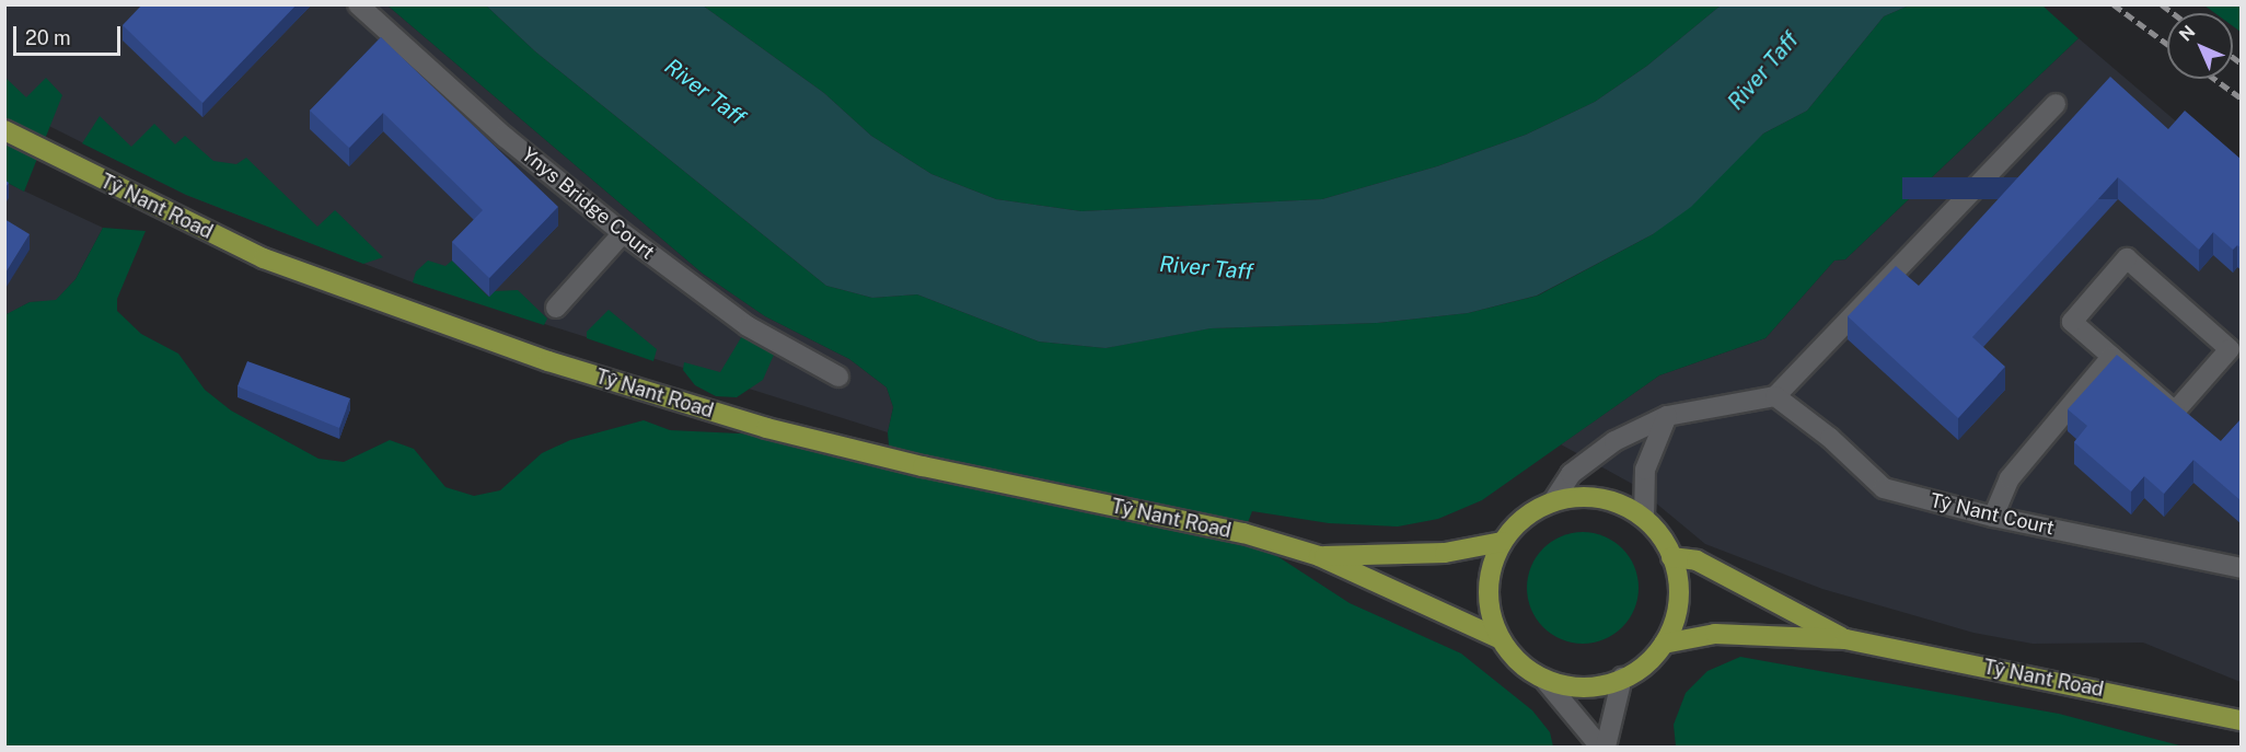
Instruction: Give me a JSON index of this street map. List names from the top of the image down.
{
  "streets": {
    "main road": ["Tŷ Nant Road"],
    "lane": ["Ynys Bridge Court", "Tŷ Nant Court"]
  },
  "water": ["River Taff"],
  "scale_bar": "20 m",
  "north": "top left"
}
